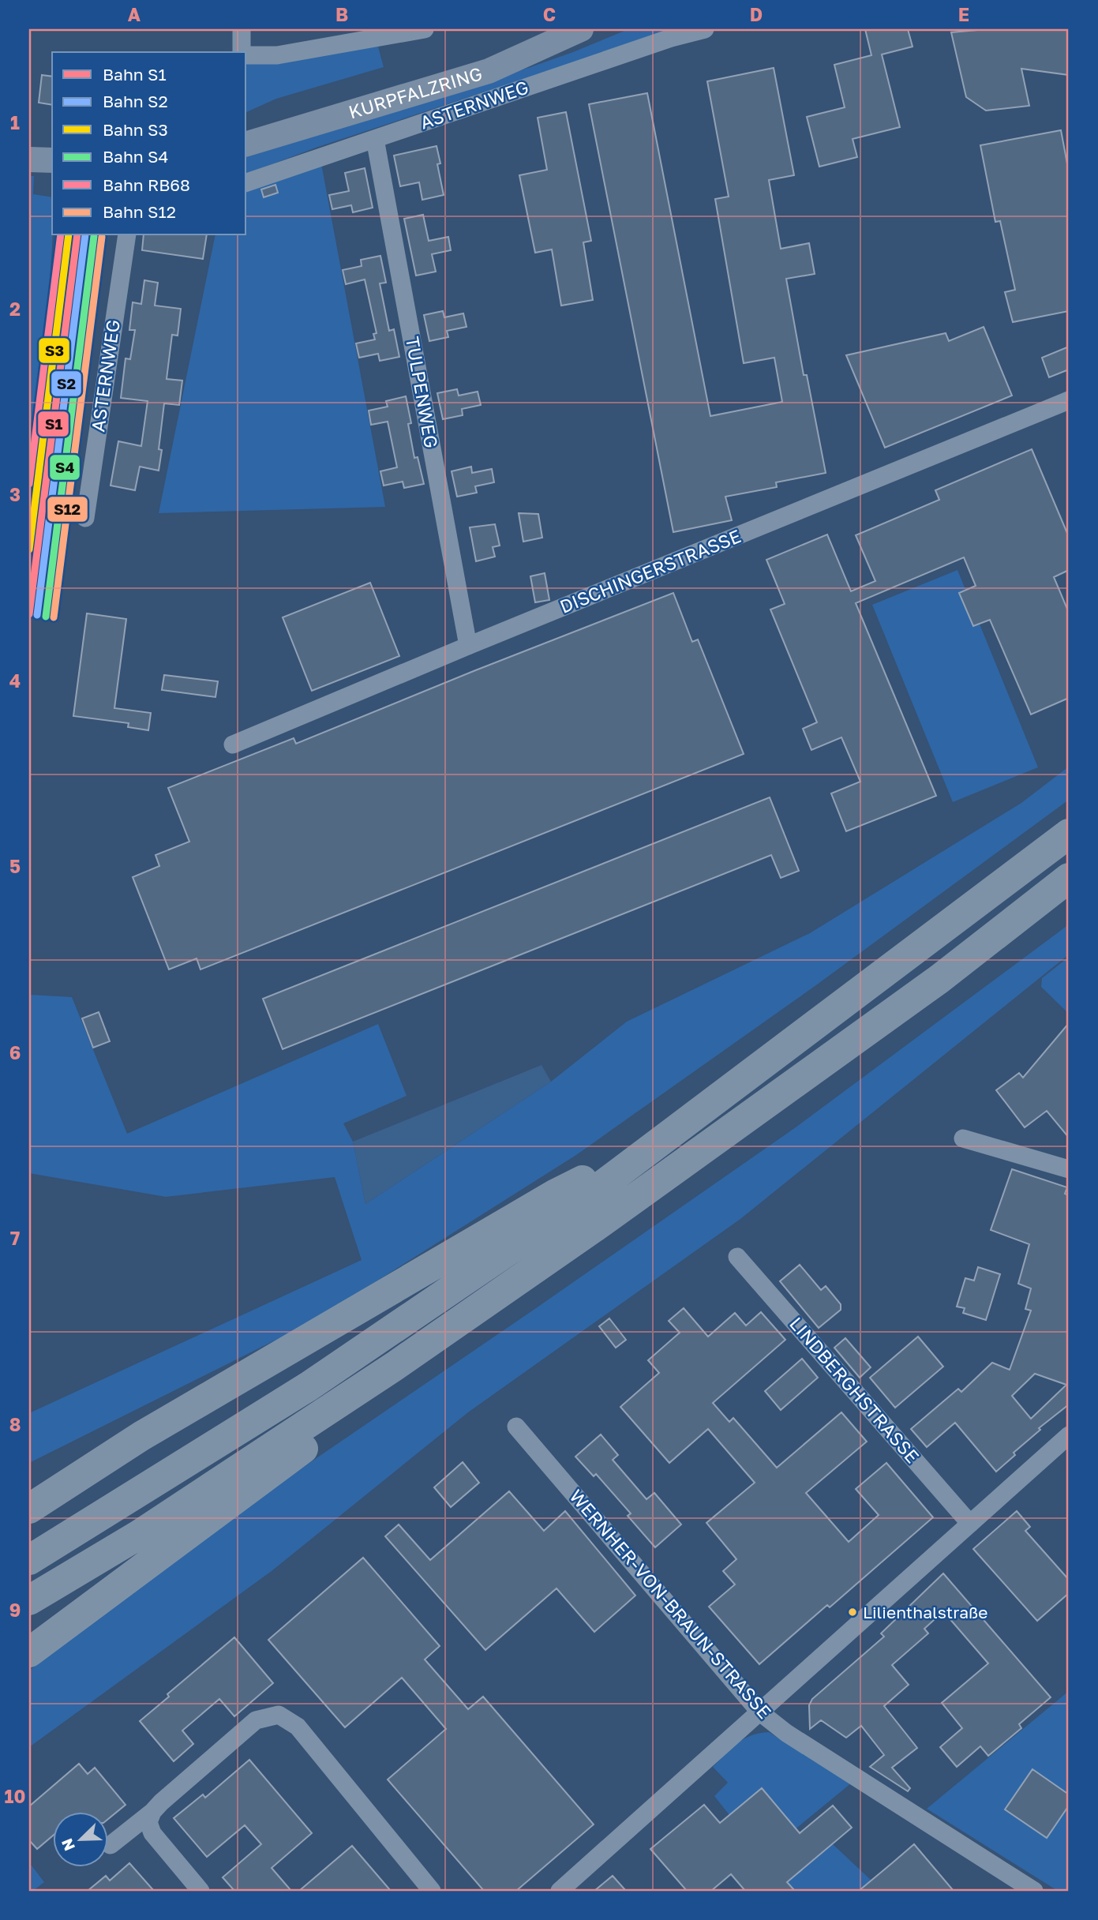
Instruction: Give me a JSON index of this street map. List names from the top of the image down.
{
  "streets": {
    "main road": ["KURPFALZRING"],
    "street": [
      "ASTERNWEG",
      "TULPENWEG",
      "DISCHINGERSTRASSE",
      "LINDBERGHSTRASSE",
      "WERNHER-VON-BRAUN-STRASSE"
    ]
  },
  "crossings": [
    ["ASTERNWEG", "TULPENWEG"],
    ["TULPENWEG", "DISCHINGERSTRASSE"]
  ],
  "places": ["Lilienthalstraße"],
  "lines": [
    "rail line S1",
    "rail line S2",
    "rail line S3",
    "rail line RB68",
    "rail line S4",
    "rail line S12"
  ],
  "legend": [
    "Bahn S1",
    "Bahn S2",
    "Bahn S3",
    "Bahn S4",
    "Bahn RB68",
    "Bahn S12"
  ],
  "north": "bottom left",
  "grid": {
    "columns": [
      "A",
      "B",
      "C",
      "D",
      "E"
    ],
    "rows": [
      "1",
      "2",
      "3",
      "4",
      "5",
      "6",
      "7",
      "8",
      "9",
      "10"
    ]
  }
}
